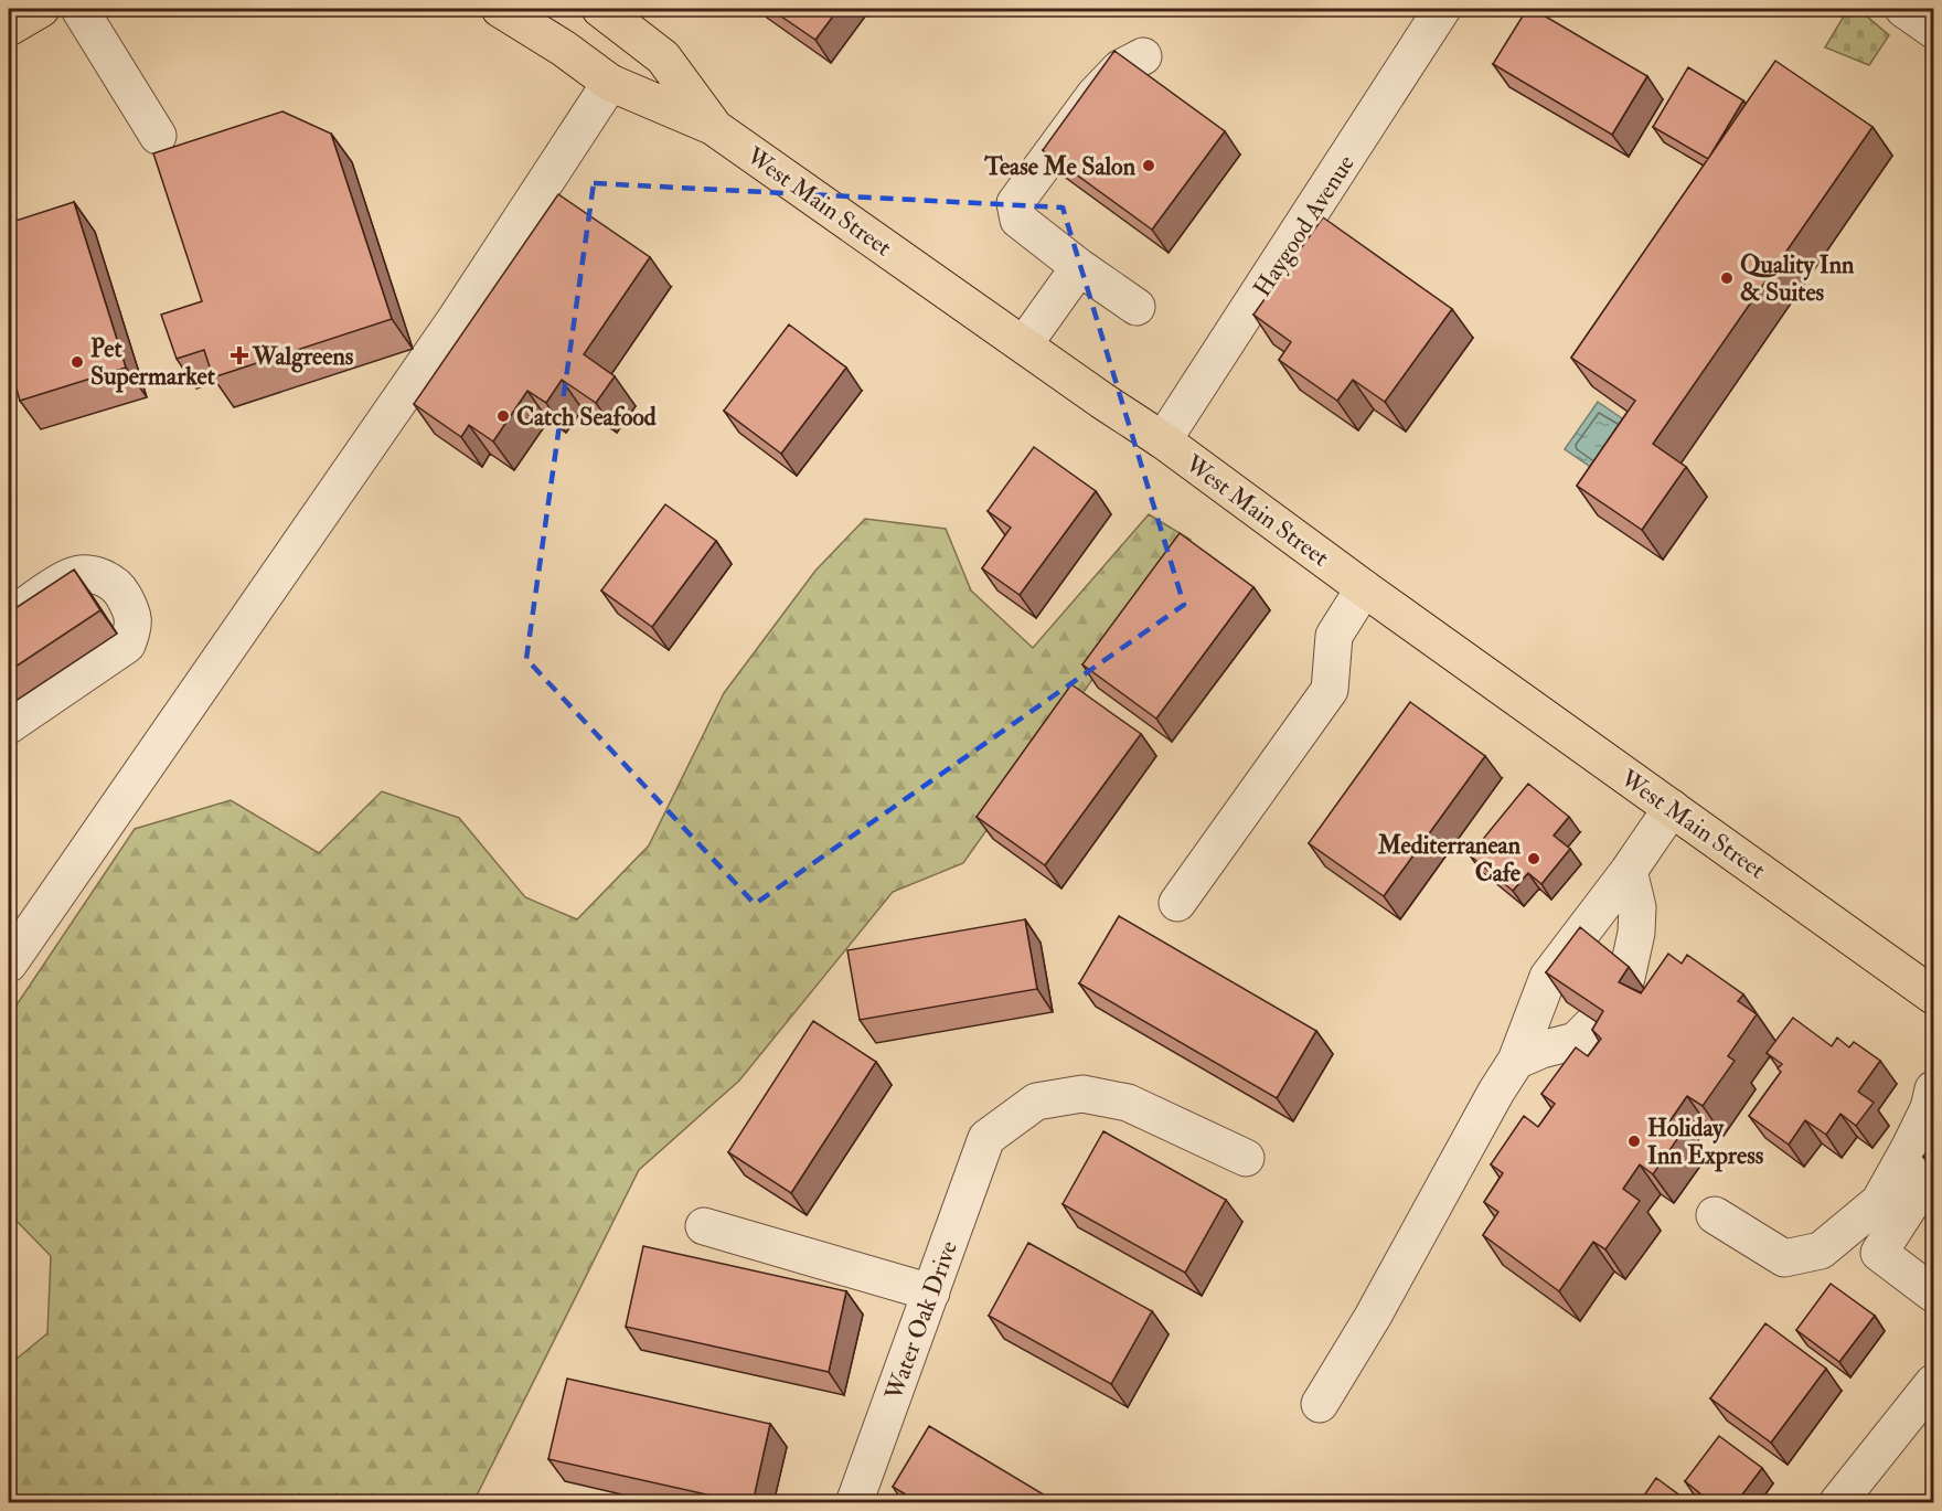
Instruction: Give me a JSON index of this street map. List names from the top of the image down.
{
  "streets": {
    "main road": ["West Main Street"],
    "street": ["Haygood Avenue", "Water Oak Drive"]
  },
  "crossings": [
    ["West Main Street", "Haygood Avenue"]
  ],
  "places": {
    "other": [
      "Tease Me Salon",
      "Quality Inn & Suites",
      "Pet Supermarket",
      "Catch Seafood",
      "Mediterranean Cafe",
      "Holiday Inn Express"
    ],
    "health": ["Walgreens"]
  }
}
